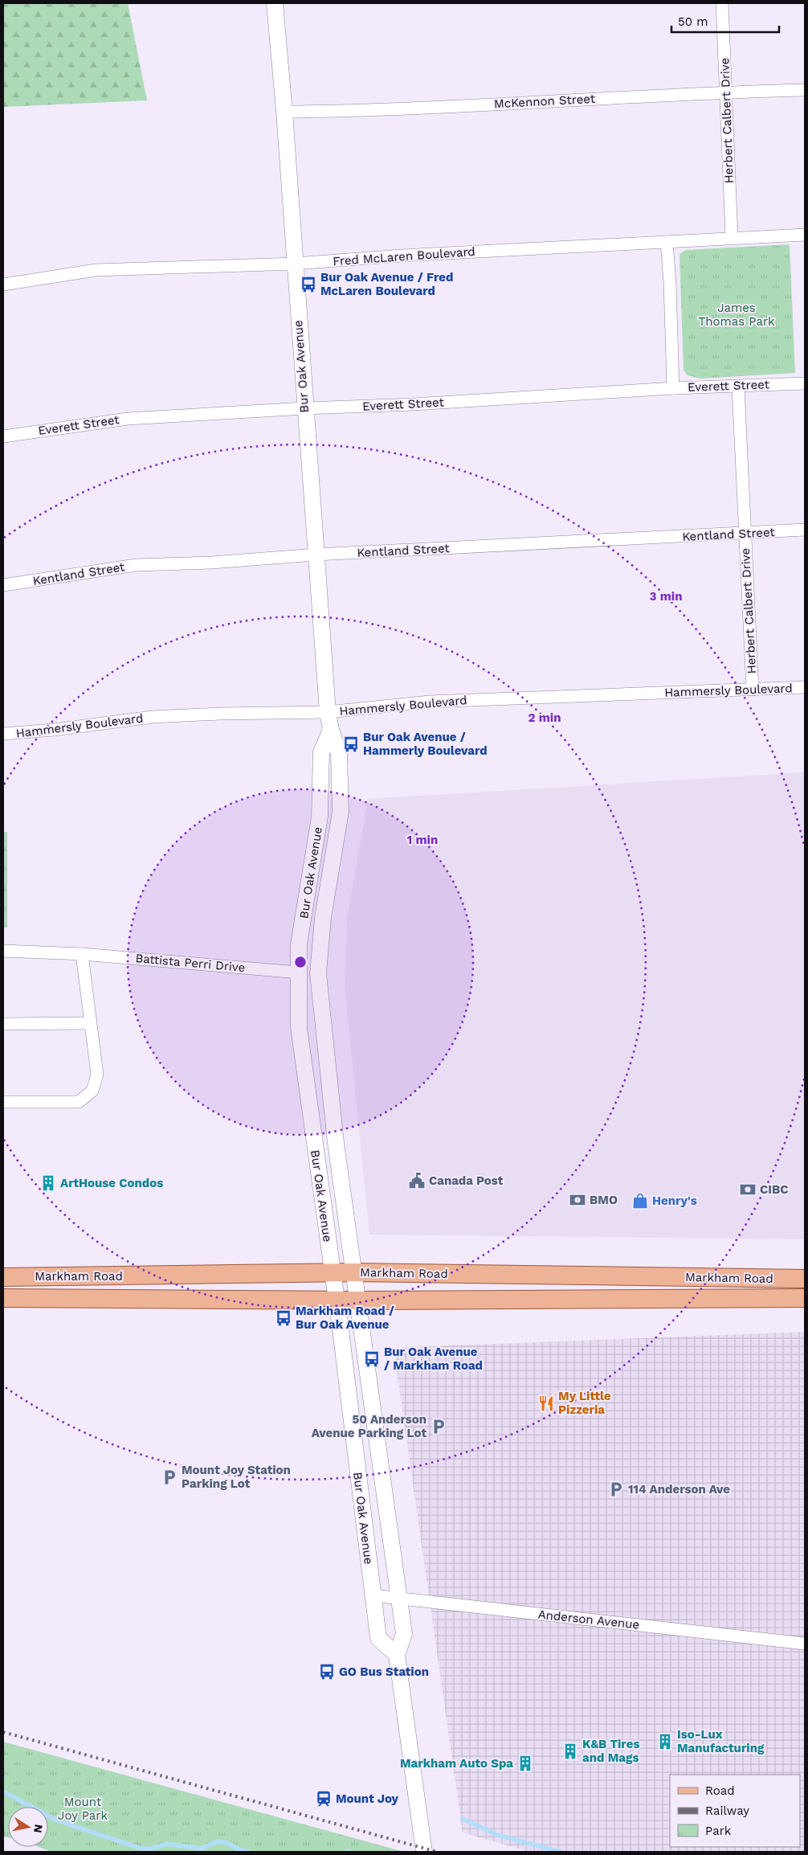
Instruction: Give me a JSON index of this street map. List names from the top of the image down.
{
  "streets": {
    "main road": ["Markham Road"],
    "street": [
      "McKennon Street",
      "Herbert Calbert Drive",
      "Fred McLaren Boulevard",
      "Bur Oak Avenue",
      "Everett Street",
      "Kentland Street",
      "Hammersly Boulevard",
      "Battista Perri Drive",
      "Anderson Avenue"
    ]
  },
  "crossings": [
    ["McKennon Street", "Herbert Calbert Drive"],
    ["McKennon Street", "Bur Oak Avenue"],
    ["Herbert Calbert Drive", "Fred McLaren Boulevard"],
    ["Herbert Calbert Drive", "Everett Street"],
    ["Herbert Calbert Drive", "Kentland Street"],
    ["Herbert Calbert Drive", "Hammersly Boulevard"],
    ["Fred McLaren Boulevard", "Bur Oak Avenue"],
    ["Bur Oak Avenue", "Everett Street"],
    ["Bur Oak Avenue", "Kentland Street"],
    ["Bur Oak Avenue", "Hammersly Boulevard"],
    ["Bur Oak Avenue", "Battista Perri Drive"],
    ["Bur Oak Avenue", "Markham Road"],
    ["Bur Oak Avenue", "Anderson Avenue"]
  ],
  "parks": ["James Thomas Park", "Mount Joy Park"],
  "places": {
    "bus stop": [
      "Bur Oak Avenue / Fred McLaren Boulevard",
      "Bur Oak Avenue / Hammerly Boulevard",
      "Markham Road / Bur Oak Avenue",
      "Bur Oak Avenue / Markham Road",
      "GO Bus Station"
    ],
    "public building": ["Canada Post"],
    "building": [
      "ArtHouse Condos",
      "Iso-Lux Manufacturing",
      "K&B Tires and Mags",
      "Markham Auto Spa"
    ],
    "bank": ["CIBC", "BMO"],
    "shop": ["Henry's"],
    "restaurant": ["My Little Pizzeria"],
    "parking": ["50 Anderson Avenue Parking Lot", "Mount Joy Station Parking Lot", "114 Anderson Ave"],
    "station": ["Mount Joy"]
  },
  "legend": ["Road", "Railway", "Park"],
  "scale_bar": "50 m",
  "north": "right",
  "rings": ["3 min", "2 min", "1 min"]
}
